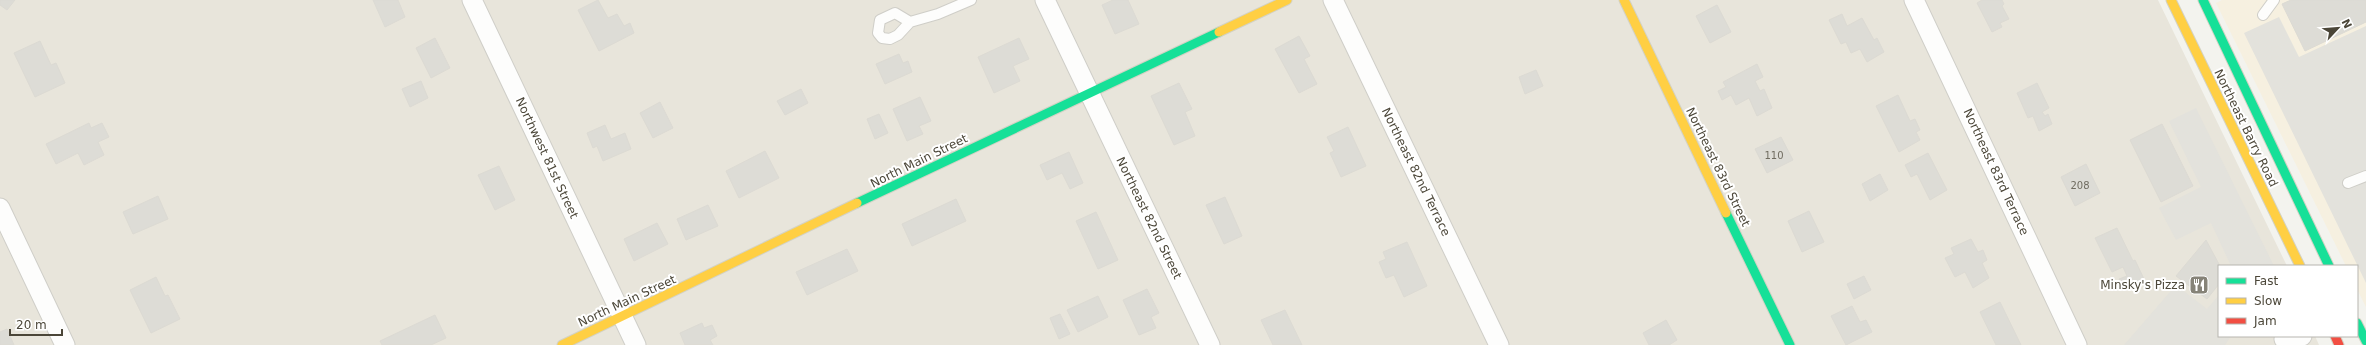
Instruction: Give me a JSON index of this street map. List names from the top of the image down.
{
  "streets": {
    "street": [
      "Northeast Barry Road",
      "Northwest 81st Street",
      "North Main Street",
      "Northeast 83rd Street",
      "Northeast 82nd Terrace",
      "Northeast 83rd Terrace",
      "Northeast 82nd Street"
    ]
  },
  "crossings": [
    ["Northwest 81st Street", "North Main Street"],
    ["North Main Street", "Northeast 82nd Street"]
  ],
  "places": {
    "restaurant": ["Minsky's Pizza"]
  },
  "house_numbers": ["110", "208"],
  "legend": ["Fast", "Slow", "Jam"],
  "scale_bar": "20 m",
  "north": "top right"
}
